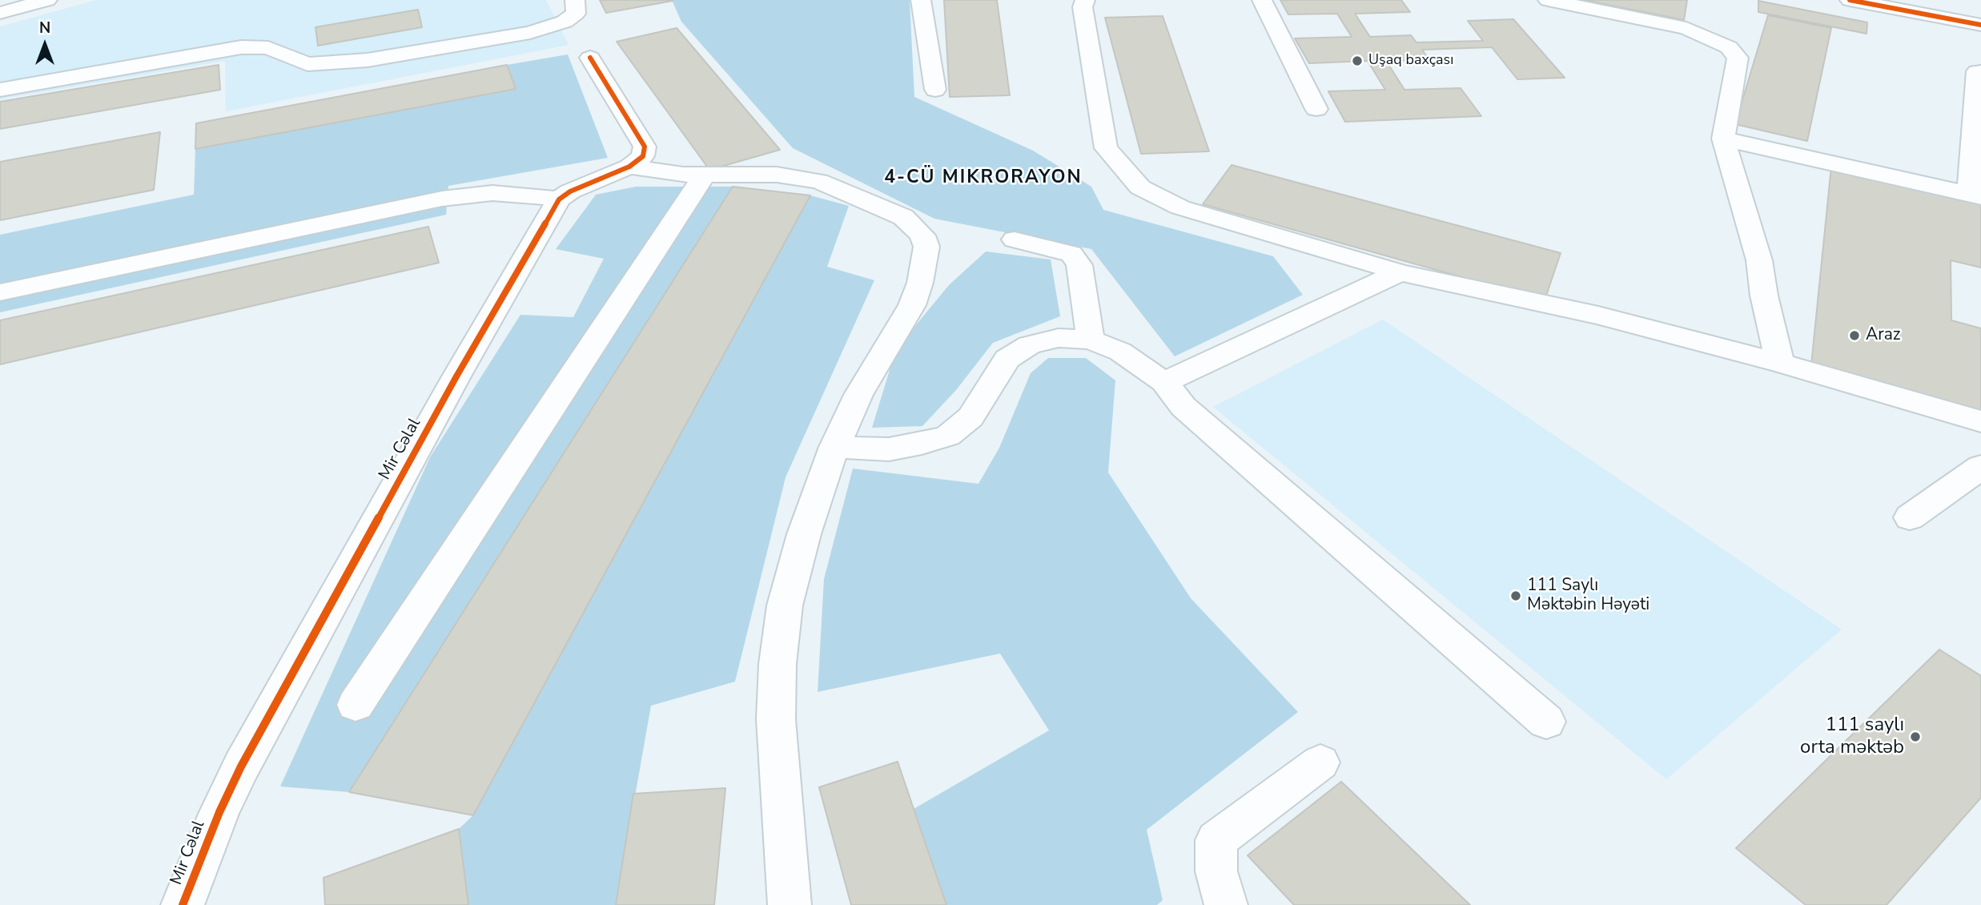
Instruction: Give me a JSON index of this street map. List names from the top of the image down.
{
  "streets": {
    "street": ["Mir Cəlal"]
  },
  "districts": ["4-CÜ MIKRORAYON"],
  "places": [
    "Uşaq baxçası",
    "Araz",
    "111 Saylı Məktəbin Həyəti",
    "111 saylı orta məktəb"
  ],
  "north": "top"
}
